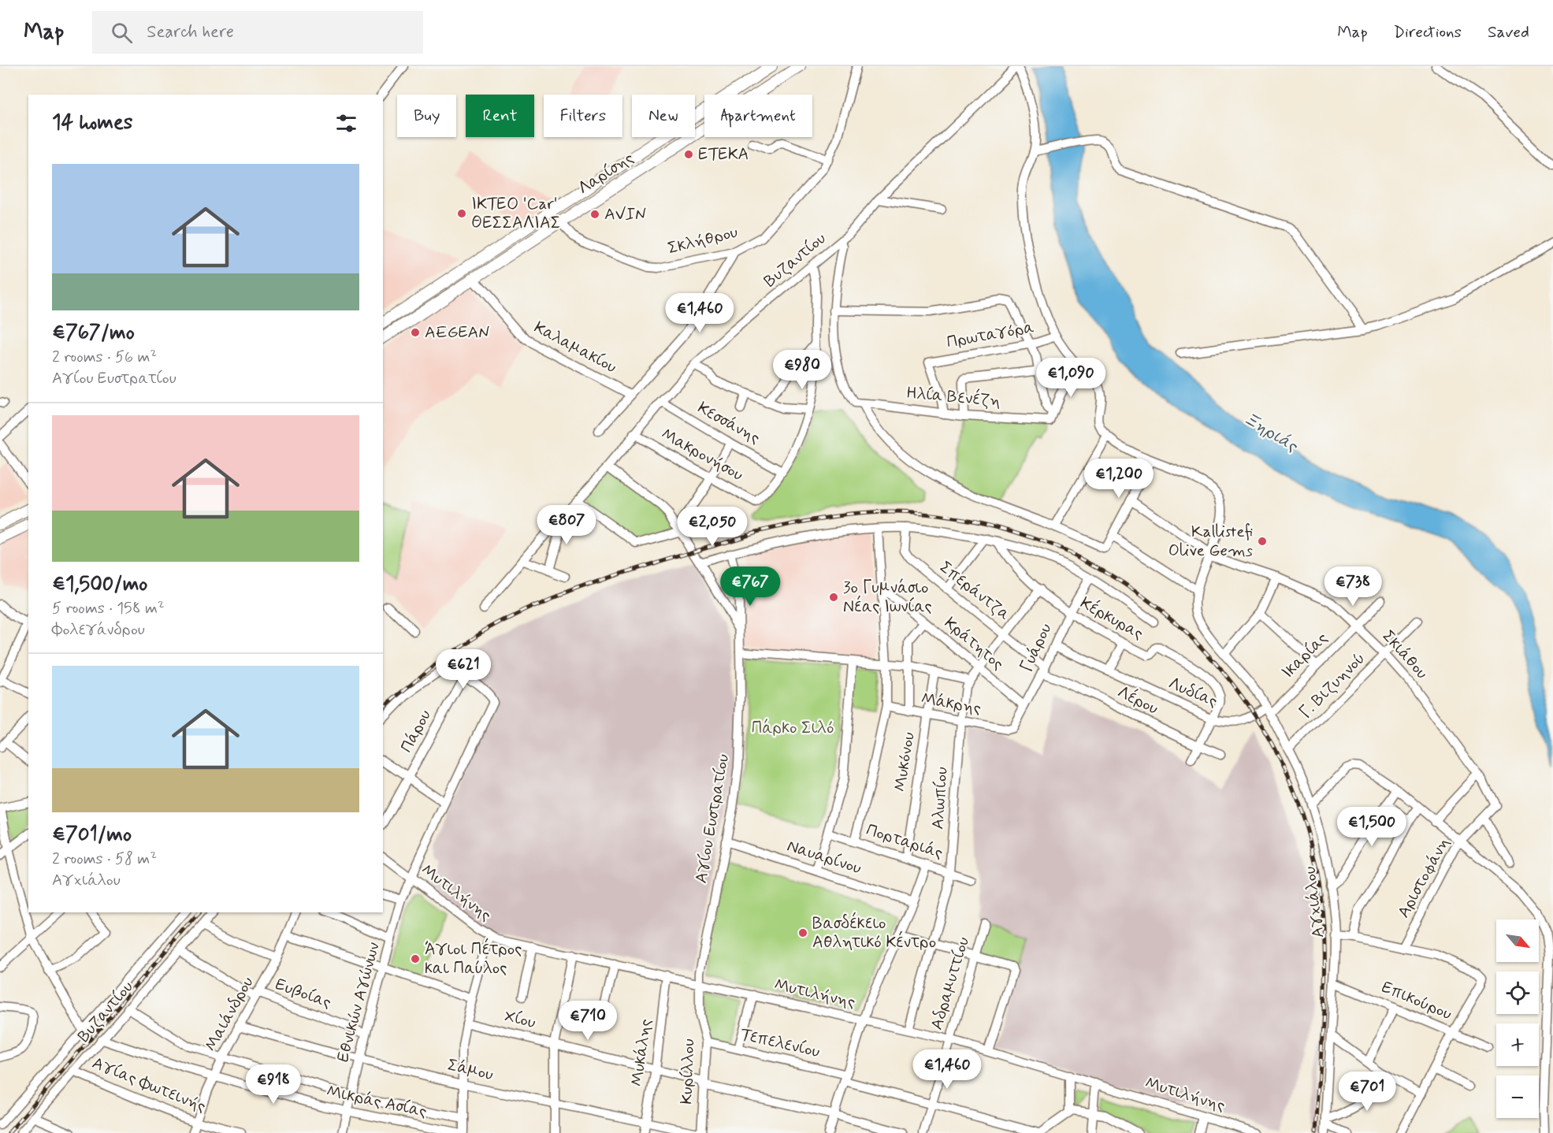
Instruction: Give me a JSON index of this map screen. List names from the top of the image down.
{
  "streets": {
    "main road": ["Λαρίσης"],
    "street": [
      "Σκλήθρου",
      "Βυζαντίου",
      "Πρωταγόρα",
      "Καλαμακίου",
      "Ηλία Βενέζη",
      "Κεσσάνης",
      "Μακρονήσου",
      "Σπεράντζα",
      "Κέρκυρας",
      "Κράτητος",
      "Γυάρου",
      "Σκιάθου",
      "Ικαρίας",
      "Γ. Βιζυηνού",
      "Λυδίας",
      "Λέρου",
      "Μάκρης",
      "Πάρου",
      "Μυκόνου",
      "Αλωπίου",
      "Αγίου Ευστρατίου",
      "Πορταριάς",
      "Ναυαρίνου",
      "Αριστοφάνη",
      "Μυτιλήνης",
      "Αγχιάλου",
      "Αδραμυττίου",
      "Ευβοίας",
      "Επικούρου",
      "Εθνικών Αγώνων",
      "Μαιάνδρου",
      "Χίου",
      "Τεπελενίου",
      "Μυκάλης",
      "Σάμου",
      "Κυρίλλου",
      "Αγίας Φωτεινής",
      "Μικράς Ασίας"
    ]
  },
  "crossings": [
    ["Λαρίσης", "Σκλήθρου"],
    ["Λαρίσης", "Καλαμακίου"],
    ["Βυζαντίου", "Κεσσάνης"],
    ["Βυζαντίου", "Μακρονήσου"],
    ["Βυζαντίου", "Ευβοίας"],
    ["Βυζαντίου", "Αγίας Φωτεινής"],
    ["Βυζαντίου", "Μικράς Ασίας"],
    ["Πρωταγόρα", "Ηλία Βενέζη"],
    ["Κεσσάνης", "Μακρονήσου"],
    ["Σπεράντζα", "Κέρκυρας"],
    ["Σπεράντζα", "Γυάρου"],
    ["Σπεράντζα", "Λέρου"],
    ["Σπεράντζα", "Αλωπίου"],
    ["Κέρκυρας", "Γυάρου"],
    ["Κέρκυρας", "Λυδίας"],
    ["Κέρκυρας", "Αλωπίου"],
    ["Κράτητος", "Γυάρου"],
    ["Κράτητος", "Αλωπίου"],
    ["Γυάρου", "Λυδίας"],
    ["Γυάρου", "Λέρου"],
    ["Γυάρου", "Μάκρης"],
    ["Σκιάθου", "Ικαρίας"],
    ["Σκιάθου", "Γ. Βιζυηνού"],
    ["Σκιάθου", "Αριστοφάνη"],
    ["Σκιάθου", "Αγχιάλου"],
    ["Ικαρίας", "Λυδίας"],
    ["Ικαρίας", "Αγχιάλου"],
    ["Γ. Βιζυηνού", "Αγχιάλου"],
    ["Λυδίας", "Αγχιάλου"],
    ["Μάκρης", "Μυκόνου"],
    ["Μάκρης", "Αλωπίου"],
    ["Πάρου", "Εθνικών Αγώνων"],
    ["Μυκόνου", "Πορταριάς"],
    ["Αλωπίου", "Πορταριάς"],
    ["Αλωπίου", "Μυτιλήνης"],
    ["Αγίου Ευστρατίου", "Ναυαρίνου"],
    ["Αγίου Ευστρατίου", "Μυτιλήνης"],
    ["Αγίου Ευστρατίου", "Κυρίλλου"],
    ["Μυτιλήνης", "Αδραμυττίου"],
    ["Μυτιλήνης", "Εθνικών Αγώνων"],
    ["Μυτιλήνης", "Μυκάλης"],
    ["Μυτιλήνης", "Κυρίλλου"],
    ["Αγχιάλου", "Επικούρου"],
    ["Αδραμυττίου", "Τεπελενίου"],
    ["Ευβοίας", "Εθνικών Αγώνων"],
    ["Ευβοίας", "Μαιάνδρου"],
    ["Εθνικών Αγώνων", "Σάμου"],
    ["Εθνικών Αγώνων", "Μικράς Ασίας"],
    ["Μαιάνδρου", "Σάμου"],
    ["Μαιάνδρου", "Αγίας Φωτεινής"],
    ["Μαιάνδρου", "Μικράς Ασίας"],
    ["Χίου", "Μυκάλης"],
    ["Χίου", "Κυρίλλου"],
    ["Τεπελενίου", "Κυρίλλου"],
    ["Μυκάλης", "Σάμου"],
    ["Σάμου", "Κυρίλλου"]
  ],
  "water": ["Ξηριάς"],
  "parks": ["Πάρκο Σιλό"],
  "places": [
    "ΕΤΕΚΑ",
    "ΙΚΤΕΟ 'Car' ΘΕΣΣΑΛΙΑΣ",
    "AVIN",
    "AEGEAN",
    "Kallistefi Olive Gems",
    "3ο Γυμνάσιο Νέας Ιωνίας",
    "Βασδέκειο Αθλητικό Κέντρο",
    "Άγιοι Πέτρος και Παύλος"
  ],
  "north": "bottom right",
  "page": {
    "header": "Map",
    "search": "Search here",
    "nav": ["Map", "Directions", "Saved"],
    "chip": [
      "Buy",
      "Rent",
      "Filters",
      "New",
      "Apartment"
    ],
    "heading": "14 homes",
    "list": [
      {
        "name": "€767/mo",
        "note": "2 rooms · 56 m² · Αγίου Ευστρατίου"
      },
      {
        "name": "€1,500/mo",
        "note": "5 rooms · 158 m² · Φολεγάνδρου"
      },
      {
        "name": "€701/mo",
        "note": "2 rooms · 58 m² · Αγχιάλου"
      }
    ],
    "price": [
      "€1,460",
      "€980",
      "€1,090",
      "€1,200",
      "€807",
      "€2,050",
      "€767",
      "€738",
      "€621",
      "€1,500",
      "€710",
      "€1,460",
      "€918",
      "€701"
    ],
    "map_buttons": ["+", "−"]
  }
}
